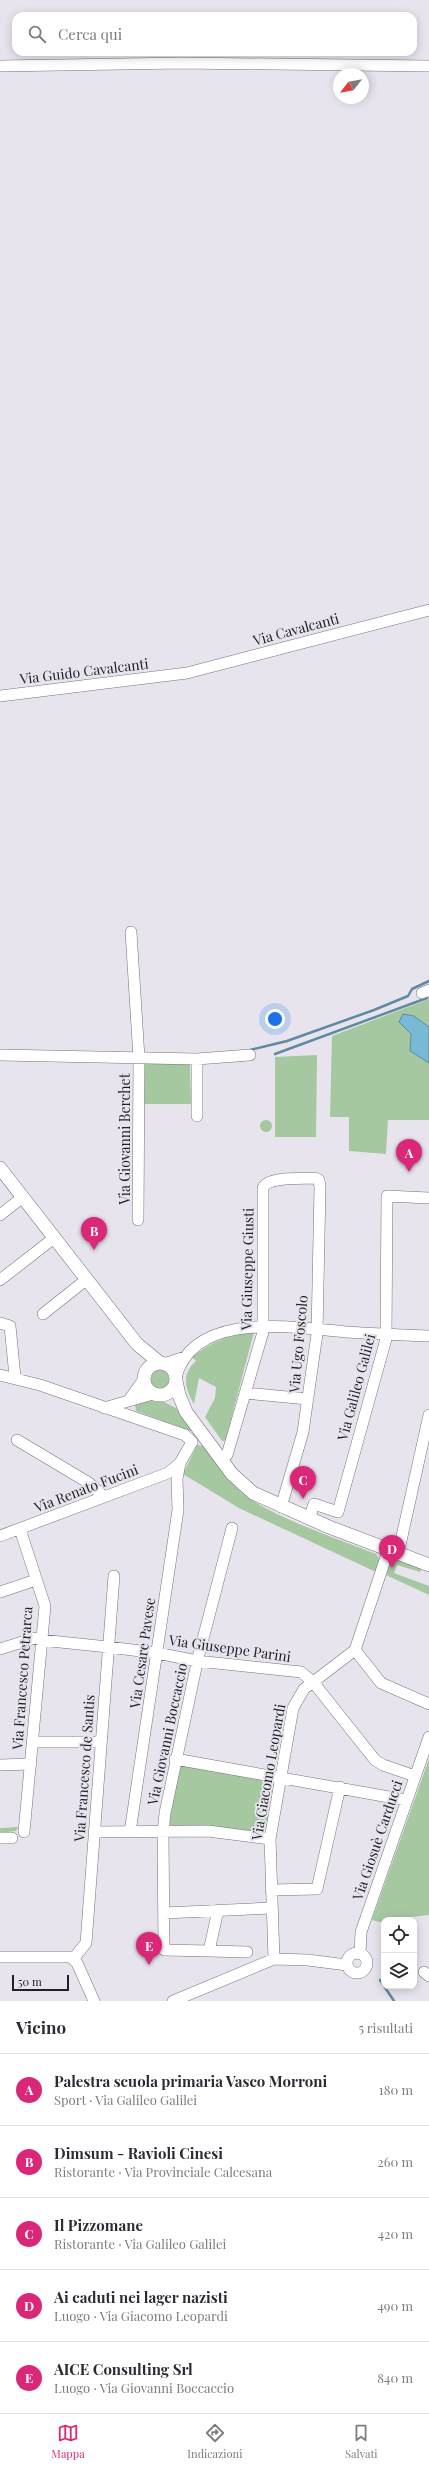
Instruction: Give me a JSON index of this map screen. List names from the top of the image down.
{
  "streets": {
    "street": [
      "Via Cavalcanti",
      "Via Guido Cavalcanti",
      "Via Giovanni Berchet",
      "Via Giuseppe Giusti",
      "Via Ugo Foscolo",
      "Via Galileo Galilei",
      "Via Renato Fucini",
      "Via Giuseppe Parini",
      "Via Cesare Pavese",
      "Via Francesco Petrarca",
      "Via Giovanni Boccaccio",
      "Via Francesco de Santis",
      "Via Giacomo Leopardi",
      "Via Giosuè Carducci"
    ]
  },
  "crossings": [
    ["Via Cavalcanti", "Via Guido Cavalcanti"],
    ["Via Giuseppe Giusti", "Via Ugo Foscolo"],
    ["Via Renato Fucini", "Via Cesare Pavese"],
    ["Via Renato Fucini", "Via Francesco Petrarca"],
    ["Via Giuseppe Parini", "Via Cesare Pavese"],
    ["Via Giuseppe Parini", "Via Francesco Petrarca"],
    ["Via Giuseppe Parini", "Via Giovanni Boccaccio"],
    ["Via Giuseppe Parini", "Via Francesco de Santis"],
    ["Via Giuseppe Parini", "Via Giacomo Leopardi"],
    ["Via Giuseppe Parini", "Via Giosuè Carducci"],
    ["Via Giacomo Leopardi", "Via Giosuè Carducci"]
  ],
  "scale_bar": "50 m",
  "north": "bottom left",
  "page": {
    "search": "Cerca qui",
    "pins": [
      "A",
      "B",
      "C",
      "D",
      "E"
    ],
    "scale": "50 m",
    "heading": ["Vicino", "5 risultati"],
    "list": [
      {
        "mark": "A",
        "name": "Palestra scuola primaria Vasco Morroni",
        "note": "Sport · Via Galileo Galilei",
        "value": "180 m"
      },
      {
        "mark": "B",
        "name": "Dimsum - Ravioli Cinesi",
        "note": "Ristorante · Via Provinciale Calcesana",
        "value": "260 m"
      },
      {
        "mark": "C",
        "name": "Il Pizzomane",
        "note": "Ristorante · Via Galileo Galilei",
        "value": "420 m"
      },
      {
        "mark": "D",
        "name": "Ai caduti nei lager nazisti",
        "note": "Luogo · Via Giacomo Leopardi",
        "value": "490 m"
      },
      {
        "mark": "E",
        "name": "AICE Consulting Srl",
        "note": "Luogo · Via Giovanni Boccaccio",
        "value": "840 m"
      }
    ],
    "nav": ["Mappa", "Indicazioni", "Salvati"]
  }
}
